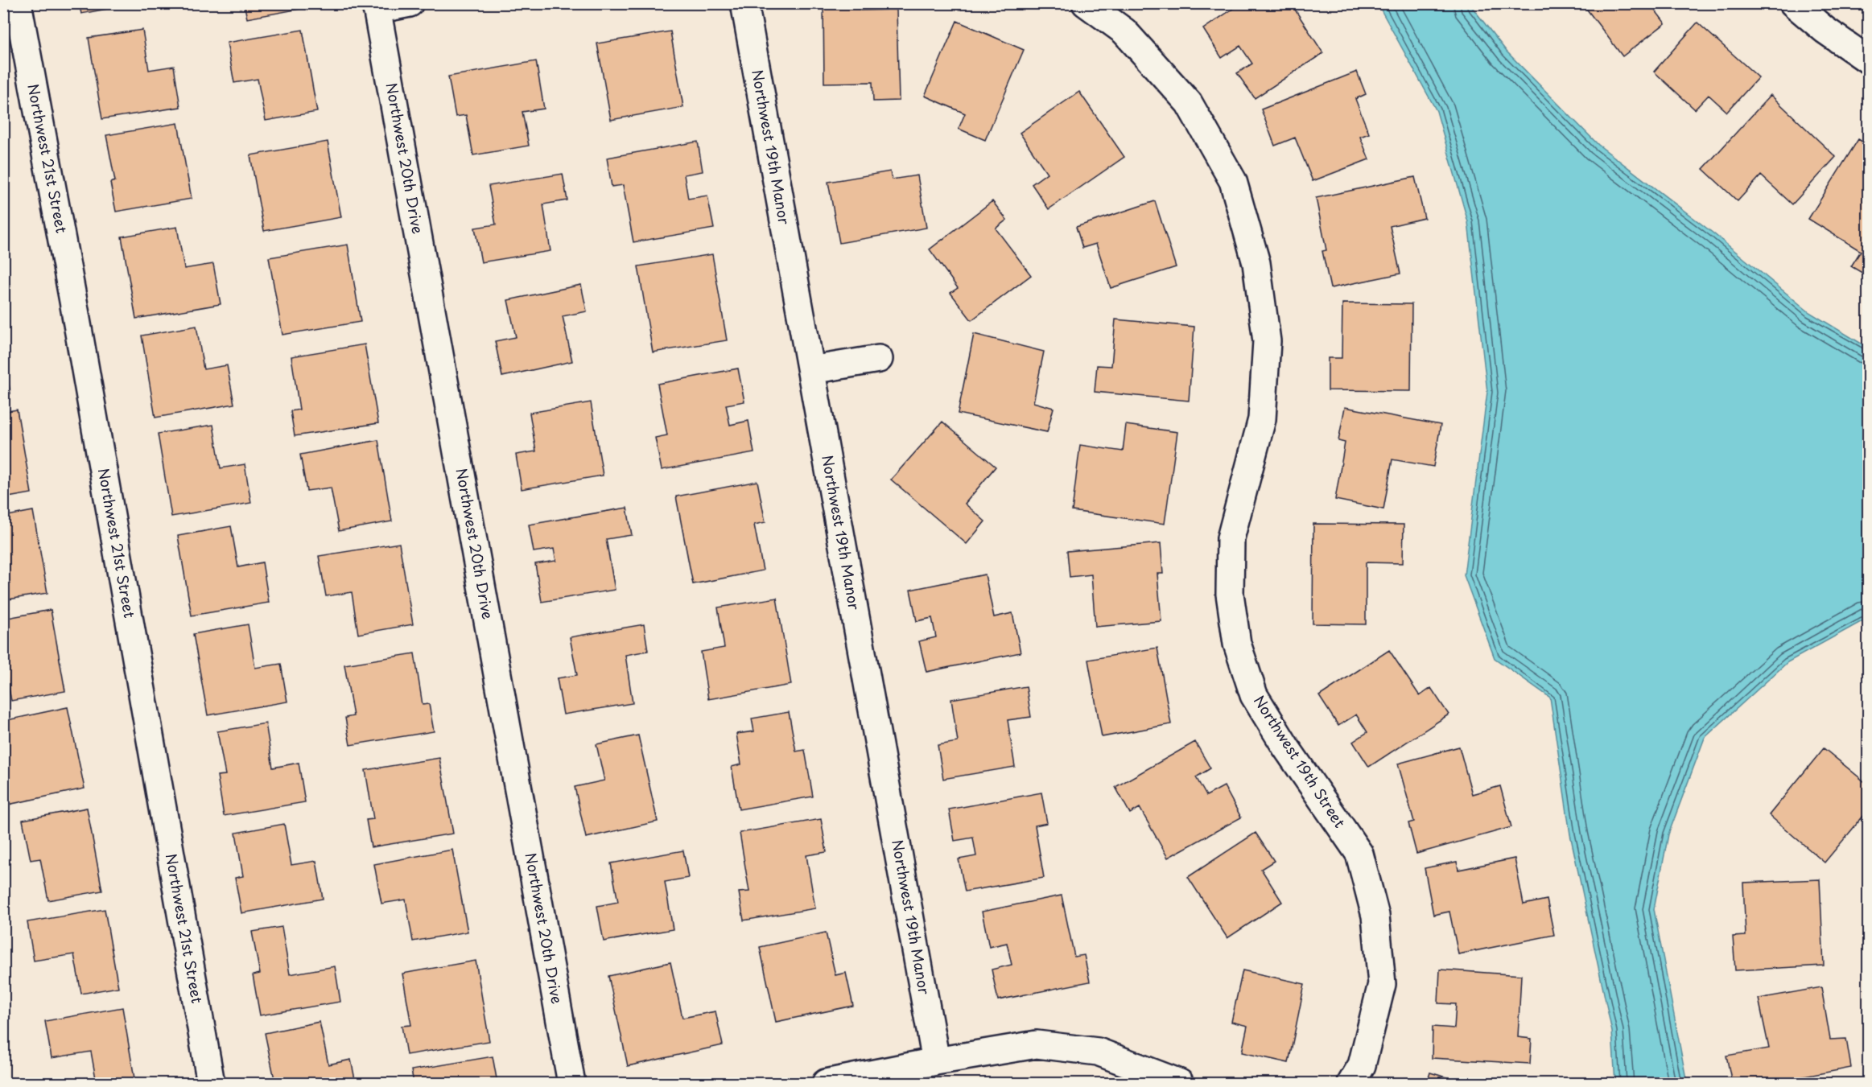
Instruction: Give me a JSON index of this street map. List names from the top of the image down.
{
  "streets": {
    "street": [
      "Northwest 19th Manor",
      "Northwest 21st Street",
      "Northwest 20th Drive",
      "Northwest 19th Street"
    ]
  }
}
